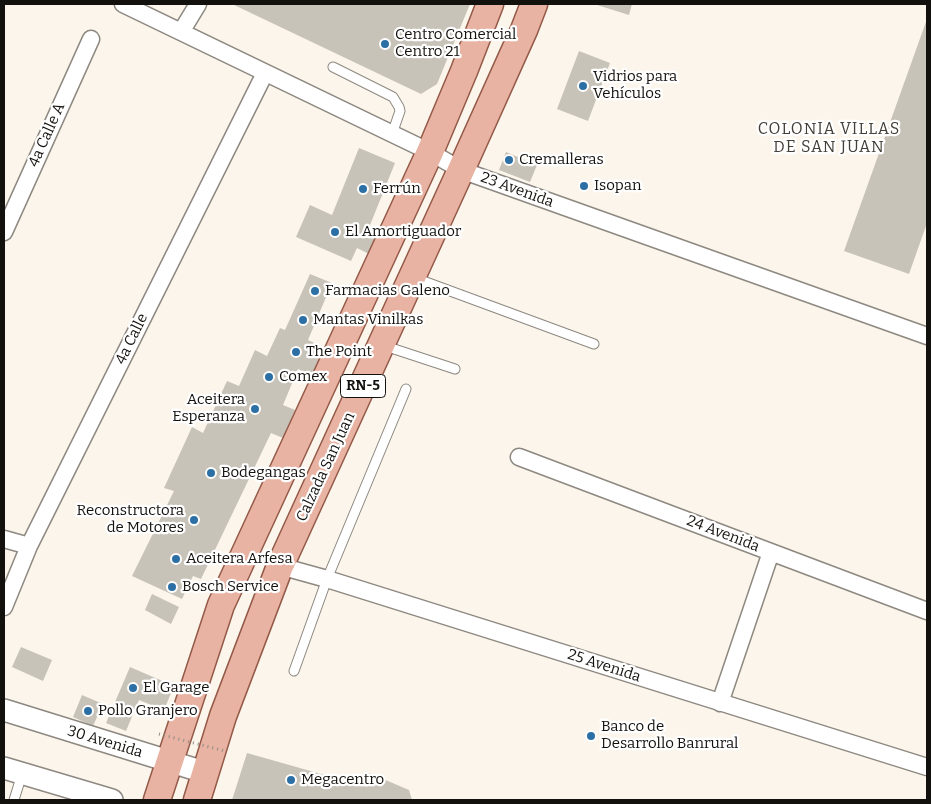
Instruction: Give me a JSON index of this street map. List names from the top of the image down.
{
  "streets": {
    "main road": ["RN-5", "Calzada San Juan"],
    "street": [
      "4a Calle A",
      "23 Avenida",
      "4a Calle",
      "24 Avenida",
      "25 Avenida",
      "30 Avenida"
    ]
  },
  "crossings": [
    ["23 Avenida", "4a Calle"],
    ["23 Avenida", "RN-5"],
    ["23 Avenida", "Calzada San Juan"],
    ["RN-5", "30 Avenida"],
    ["Calzada San Juan", "25 Avenida"],
    ["Calzada San Juan", "30 Avenida"]
  ],
  "districts": ["COLONIA VILLAS DE SAN JUAN"],
  "places": [
    "Centro Comercial Centro 21",
    "Vidrios para Vehículos",
    "Cremalleras",
    "Isopan",
    "Ferrún",
    "El Amortiguador",
    "Farmacias Galeno",
    "Mantas Vinilkas",
    "The Point",
    "Comex",
    "Aceitera Esperanza",
    "Bodegangas",
    "Reconstructora de Motores",
    "Aceitera Arfesa",
    "Bosch Service",
    "El Garage",
    "Pollo Granjero",
    "Banco de Desarrollo Banrural",
    "Megacentro"
  ]
}
